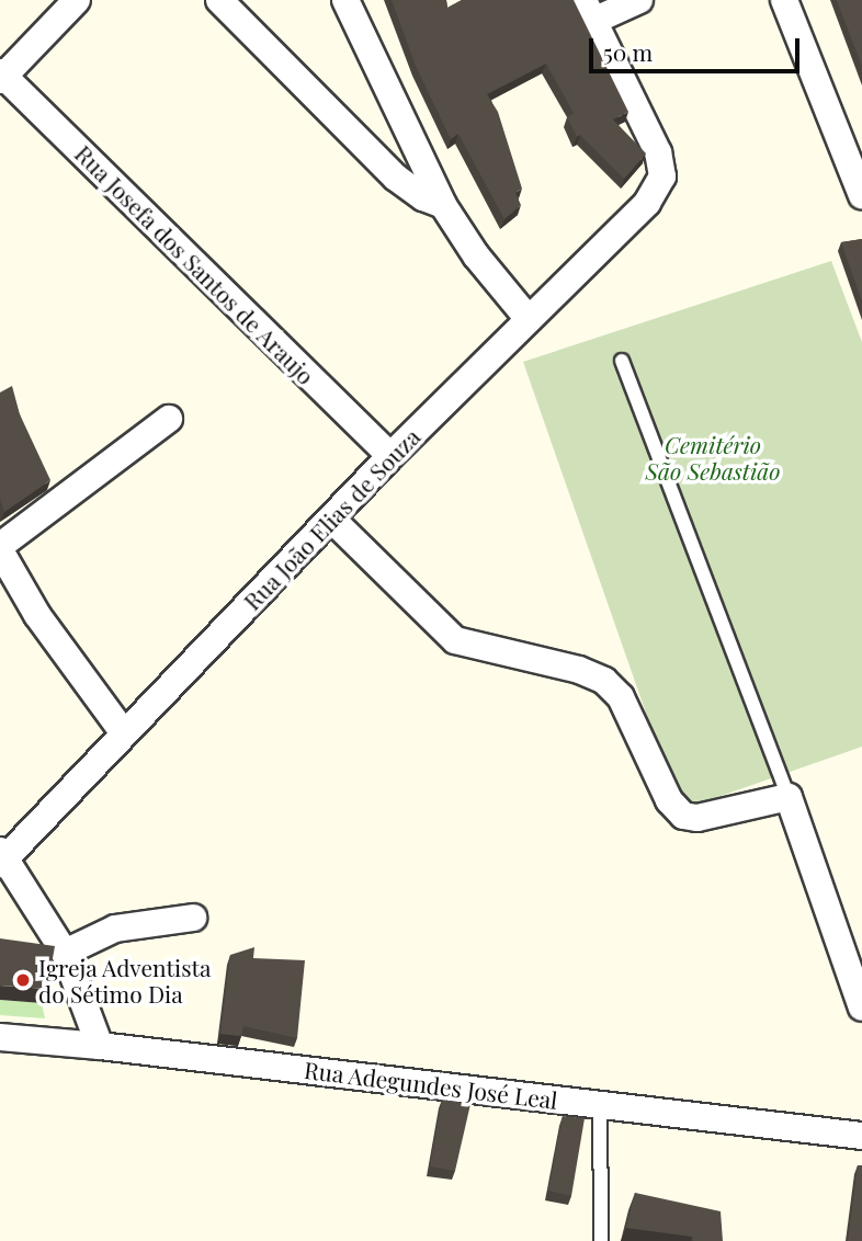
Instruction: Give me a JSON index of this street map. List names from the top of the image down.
{
  "streets": {
    "street": ["Rua Josefa dos Santos de Araujo", "Rua João Elias de Souza", "Rua Adegundes José Leal"]
  },
  "crossings": [
    ["Rua Josefa dos Santos de Araujo", "Rua João Elias de Souza"]
  ],
  "parks": ["Cemitério São Sebastião"],
  "places": ["Igreja Adventista do Sétimo Dia"],
  "scale_bar": "50 m"
}
